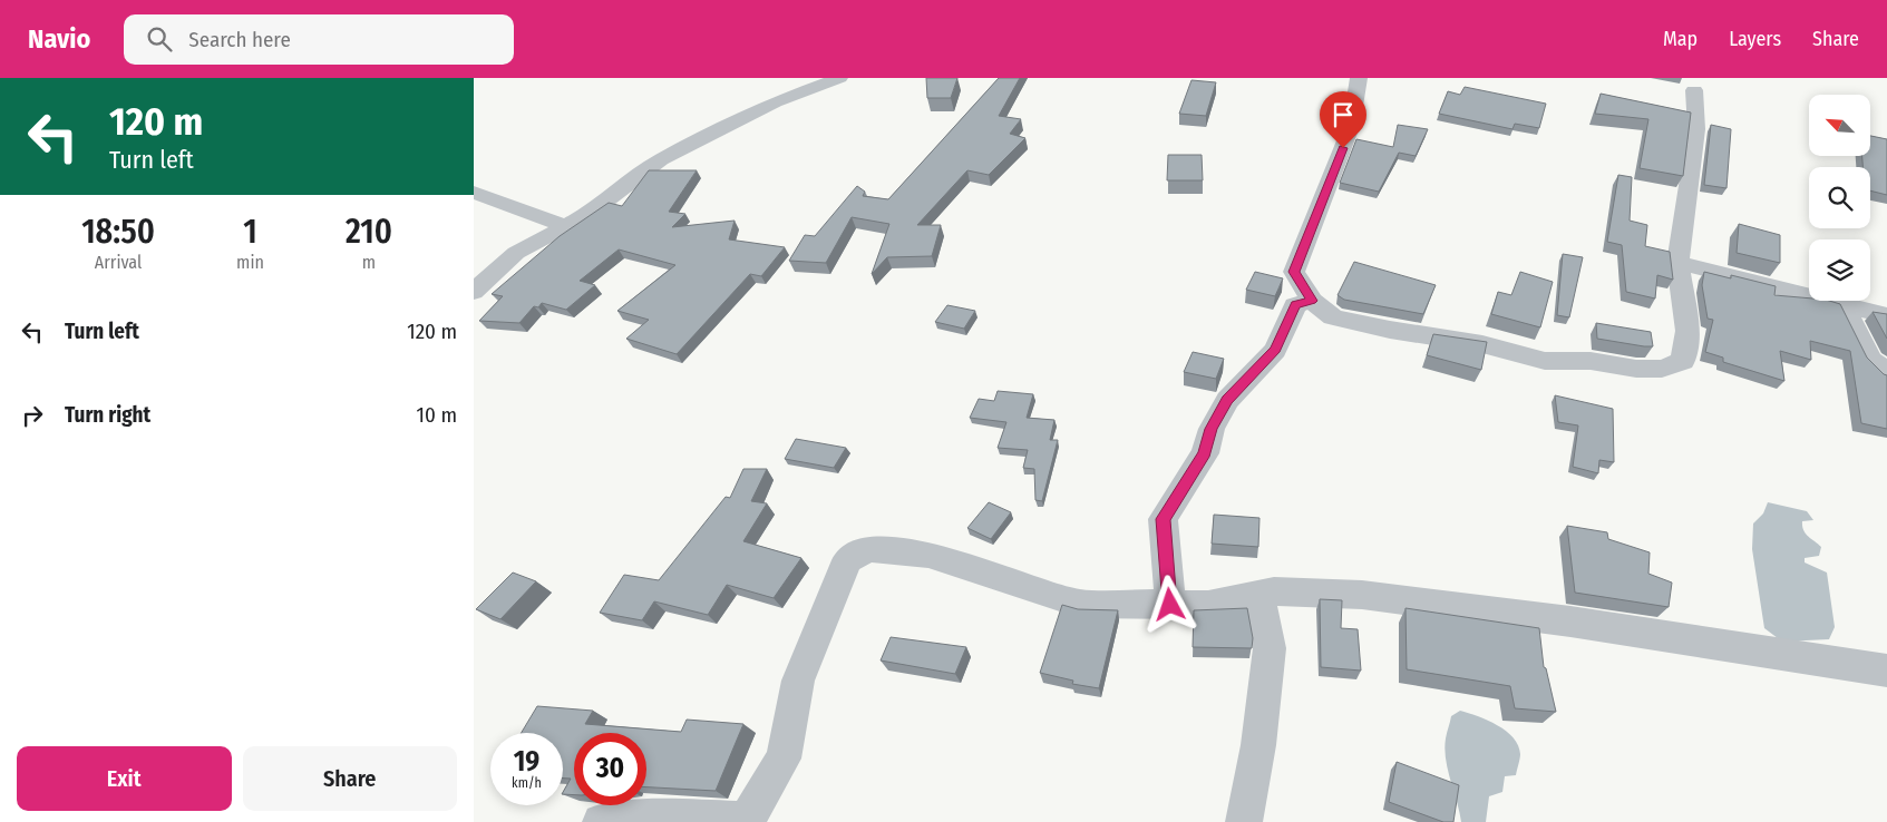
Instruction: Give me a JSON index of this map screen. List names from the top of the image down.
{
  "north": "top left",
  "page": {
    "header": "Navio",
    "search": "Search here",
    "nav": ["Map", "Layers", "Share"],
    "turn": ["120 m", "Turn left"],
    "eta": [
      "18:50",
      "Arrival",
      "1",
      "min",
      "210",
      "m"
    ],
    "list": [
      {
        "name": "Turn left",
        "value": "120 m"
      },
      {
        "name": "Turn right",
        "value": "10 m"
      }
    ],
    "speed": "19 km/h",
    "limit": "30",
    "buttons": ["Exit", "Share"]
  }
}
